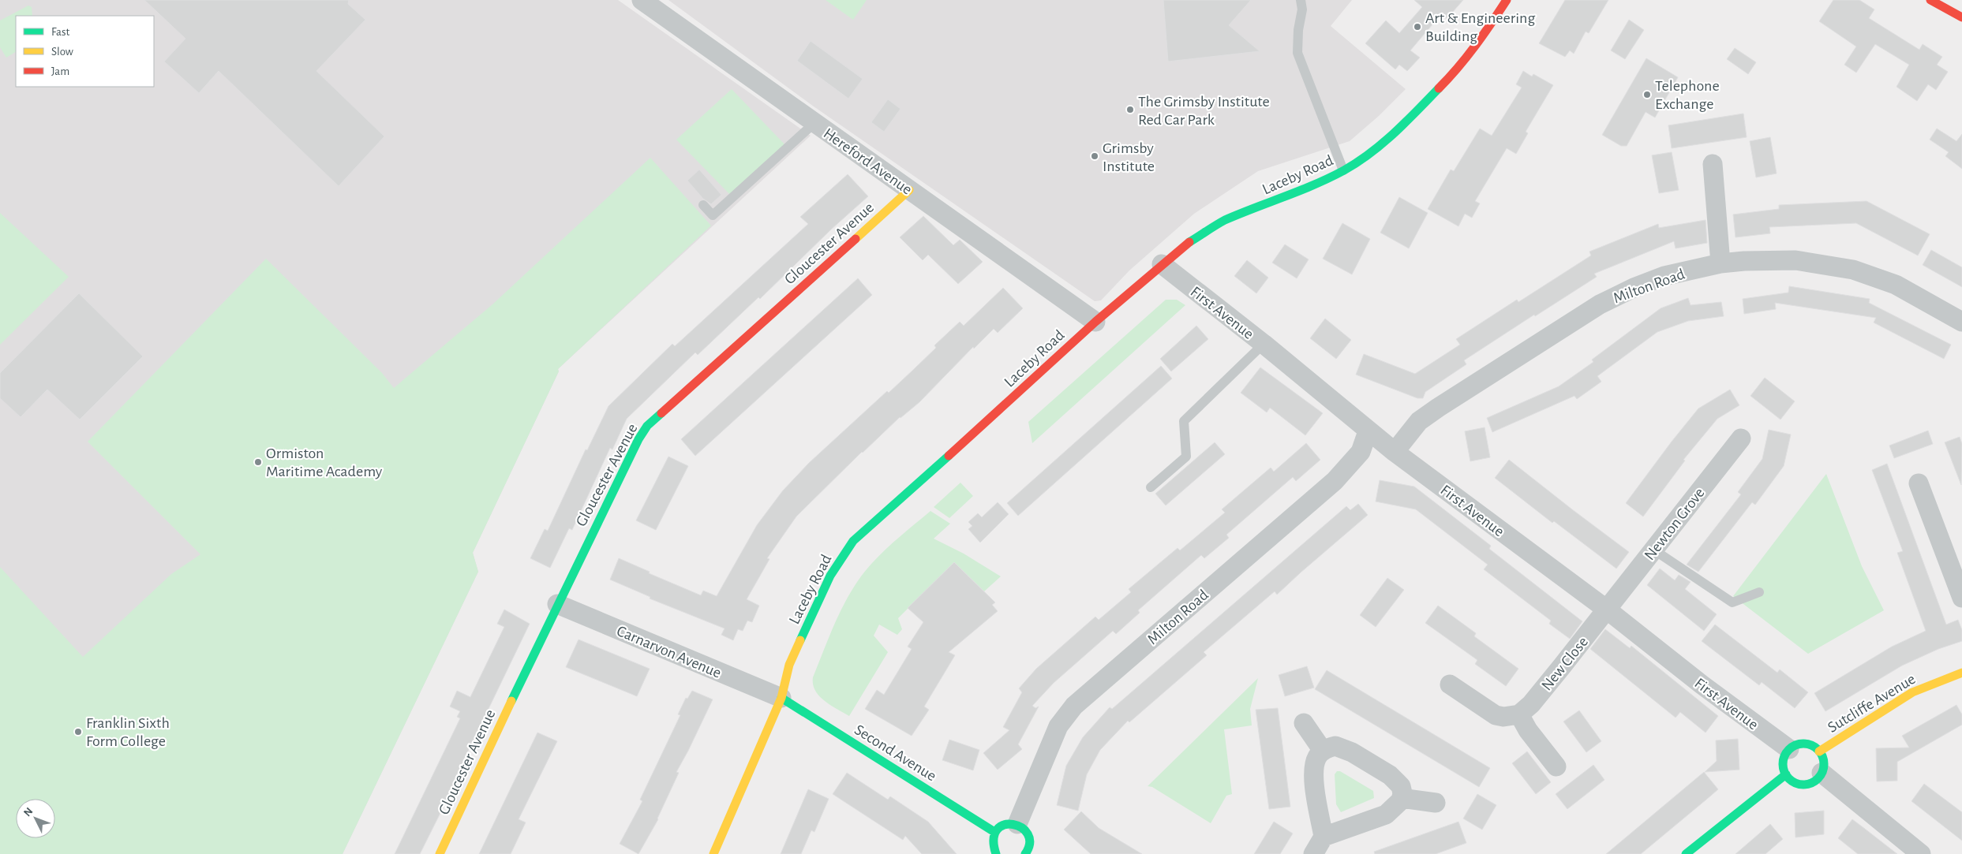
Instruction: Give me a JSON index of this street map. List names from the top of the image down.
{
  "streets": {
    "main road": [
      "Laceby Road",
      "Gloucester Avenue",
      "Sutcliffe Avenue",
      "Second Avenue"
    ],
    "street": [
      "Hereford Avenue",
      "Milton Road",
      "First Avenue",
      "Newton Grove",
      "Carnarvon Avenue",
      "New Close"
    ]
  },
  "crossings": [
    ["Hereford Avenue", "Laceby Road"],
    ["Hereford Avenue", "Gloucester Avenue"],
    ["Laceby Road", "First Avenue"],
    ["Laceby Road", "Carnarvon Avenue"],
    ["Laceby Road", "Second Avenue"],
    ["Gloucester Avenue", "Carnarvon Avenue"],
    ["Milton Road", "First Avenue"],
    ["First Avenue", "Newton Grove"],
    ["First Avenue", "New Close"],
    ["First Avenue", "Sutcliffe Avenue"],
    ["Newton Grove", "New Close"],
    ["Carnarvon Avenue", "Second Avenue"]
  ],
  "places": [
    "Art & Engineering Building",
    "Telephone Exchange",
    "The Grimsby Institute Red Car Park",
    "Grimsby Institute",
    "Ormiston Maritime Academy",
    "Franklin Sixth Form College"
  ],
  "legend": ["Fast", "Slow", "Jam"],
  "north": "top left"
}
